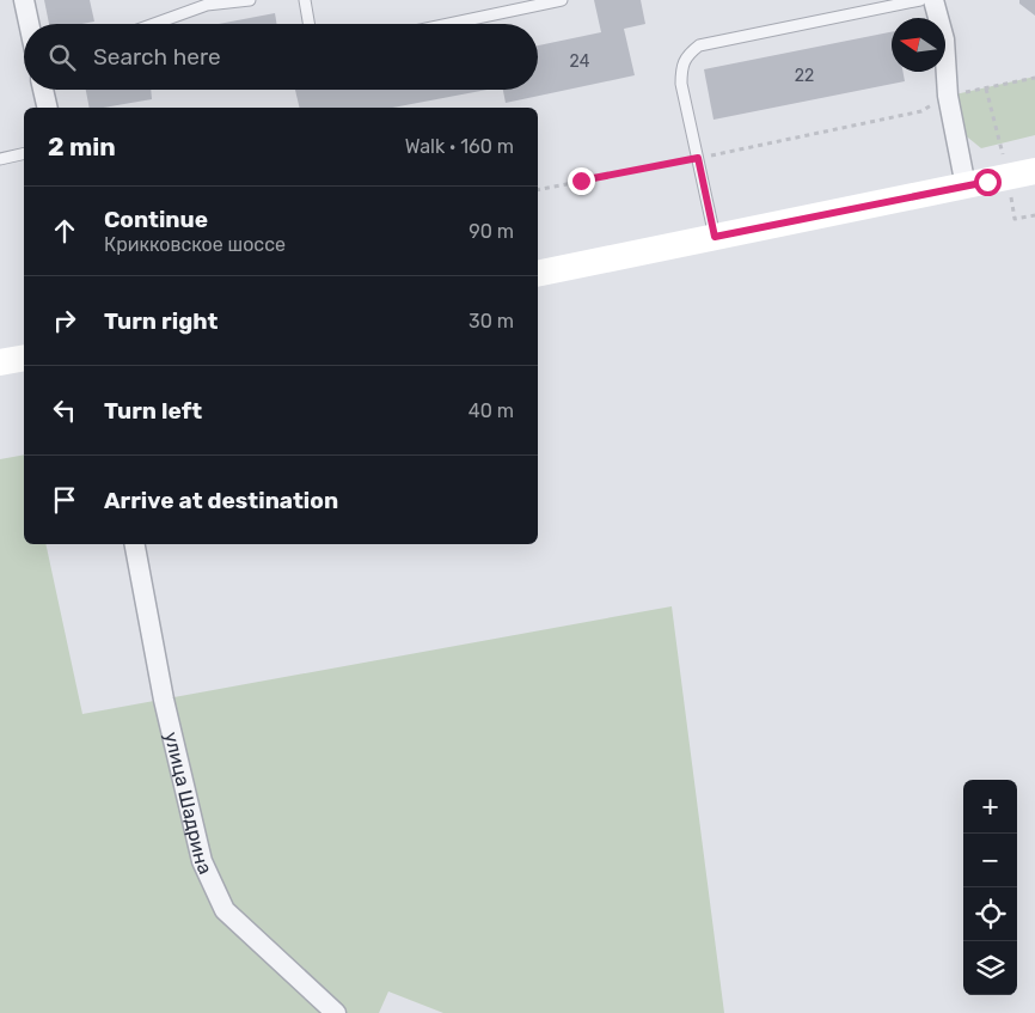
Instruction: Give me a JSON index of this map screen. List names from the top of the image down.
{
  "streets": {
    "street": ["улица Шадрина"]
  },
  "house_numbers": ["24", "22"],
  "north": "left",
  "page": {
    "search": "Search here",
    "heading": ["2 min", "Walk · 160 m"],
    "list": [
      ["Continue", "Крикковское шоссе", "90 m"],
      ["Turn right", "30 m"],
      ["Turn left", "40 m"],
      "Arrive at destination"
    ],
    "map_buttons": ["+", "−"]
  }
}
